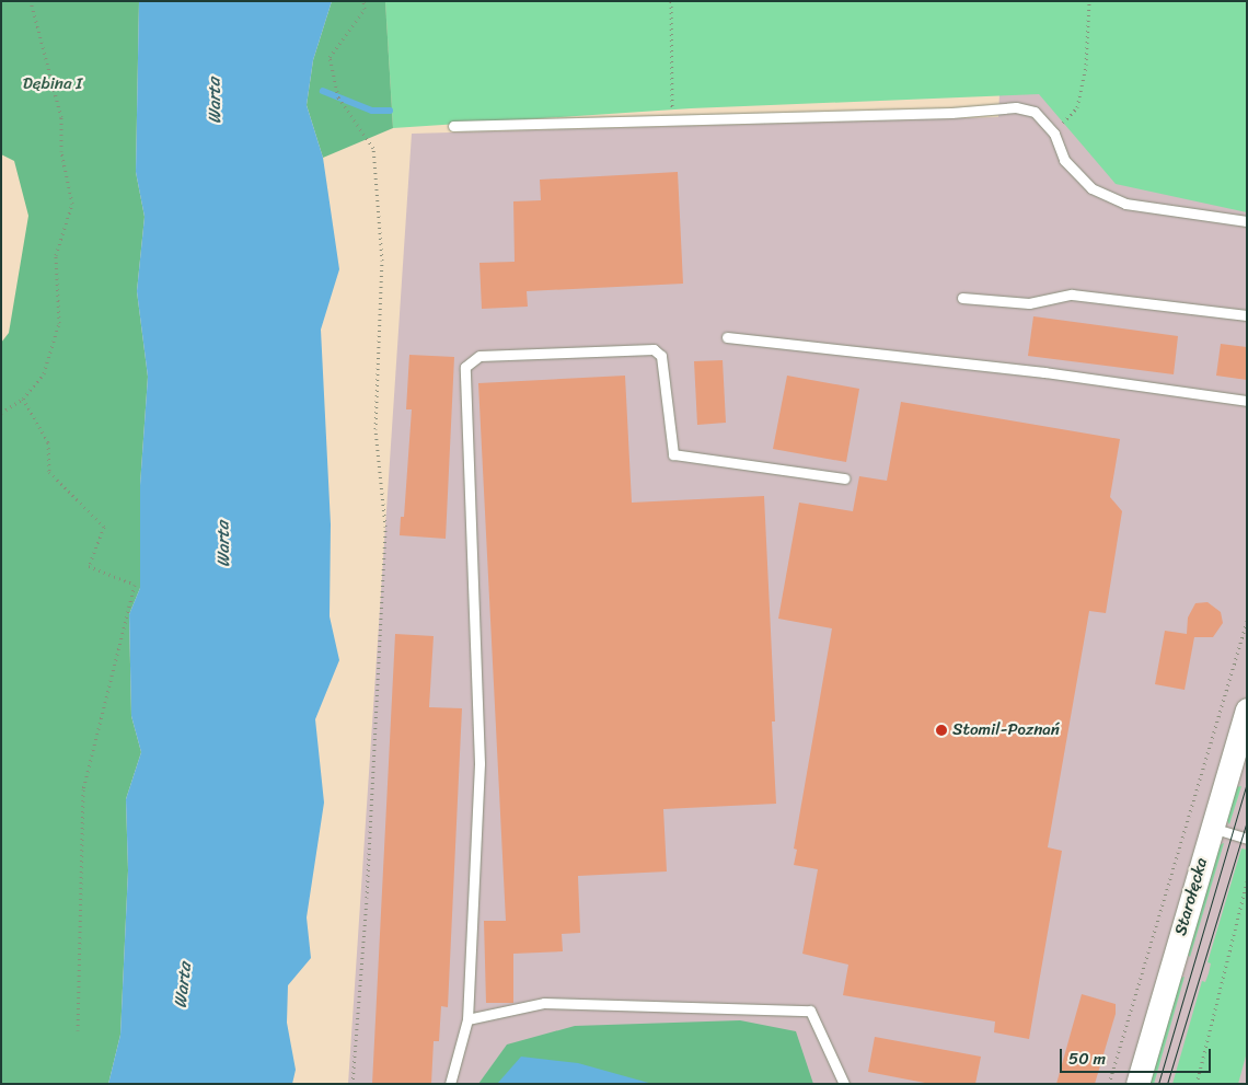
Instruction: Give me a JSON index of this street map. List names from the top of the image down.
{
  "streets": {
    "street": ["Starołęcka"]
  },
  "water": ["Warta"],
  "parks": ["Dębina I"],
  "places": ["Stomil-Poznań"],
  "scale_bar": "50 m"
}
